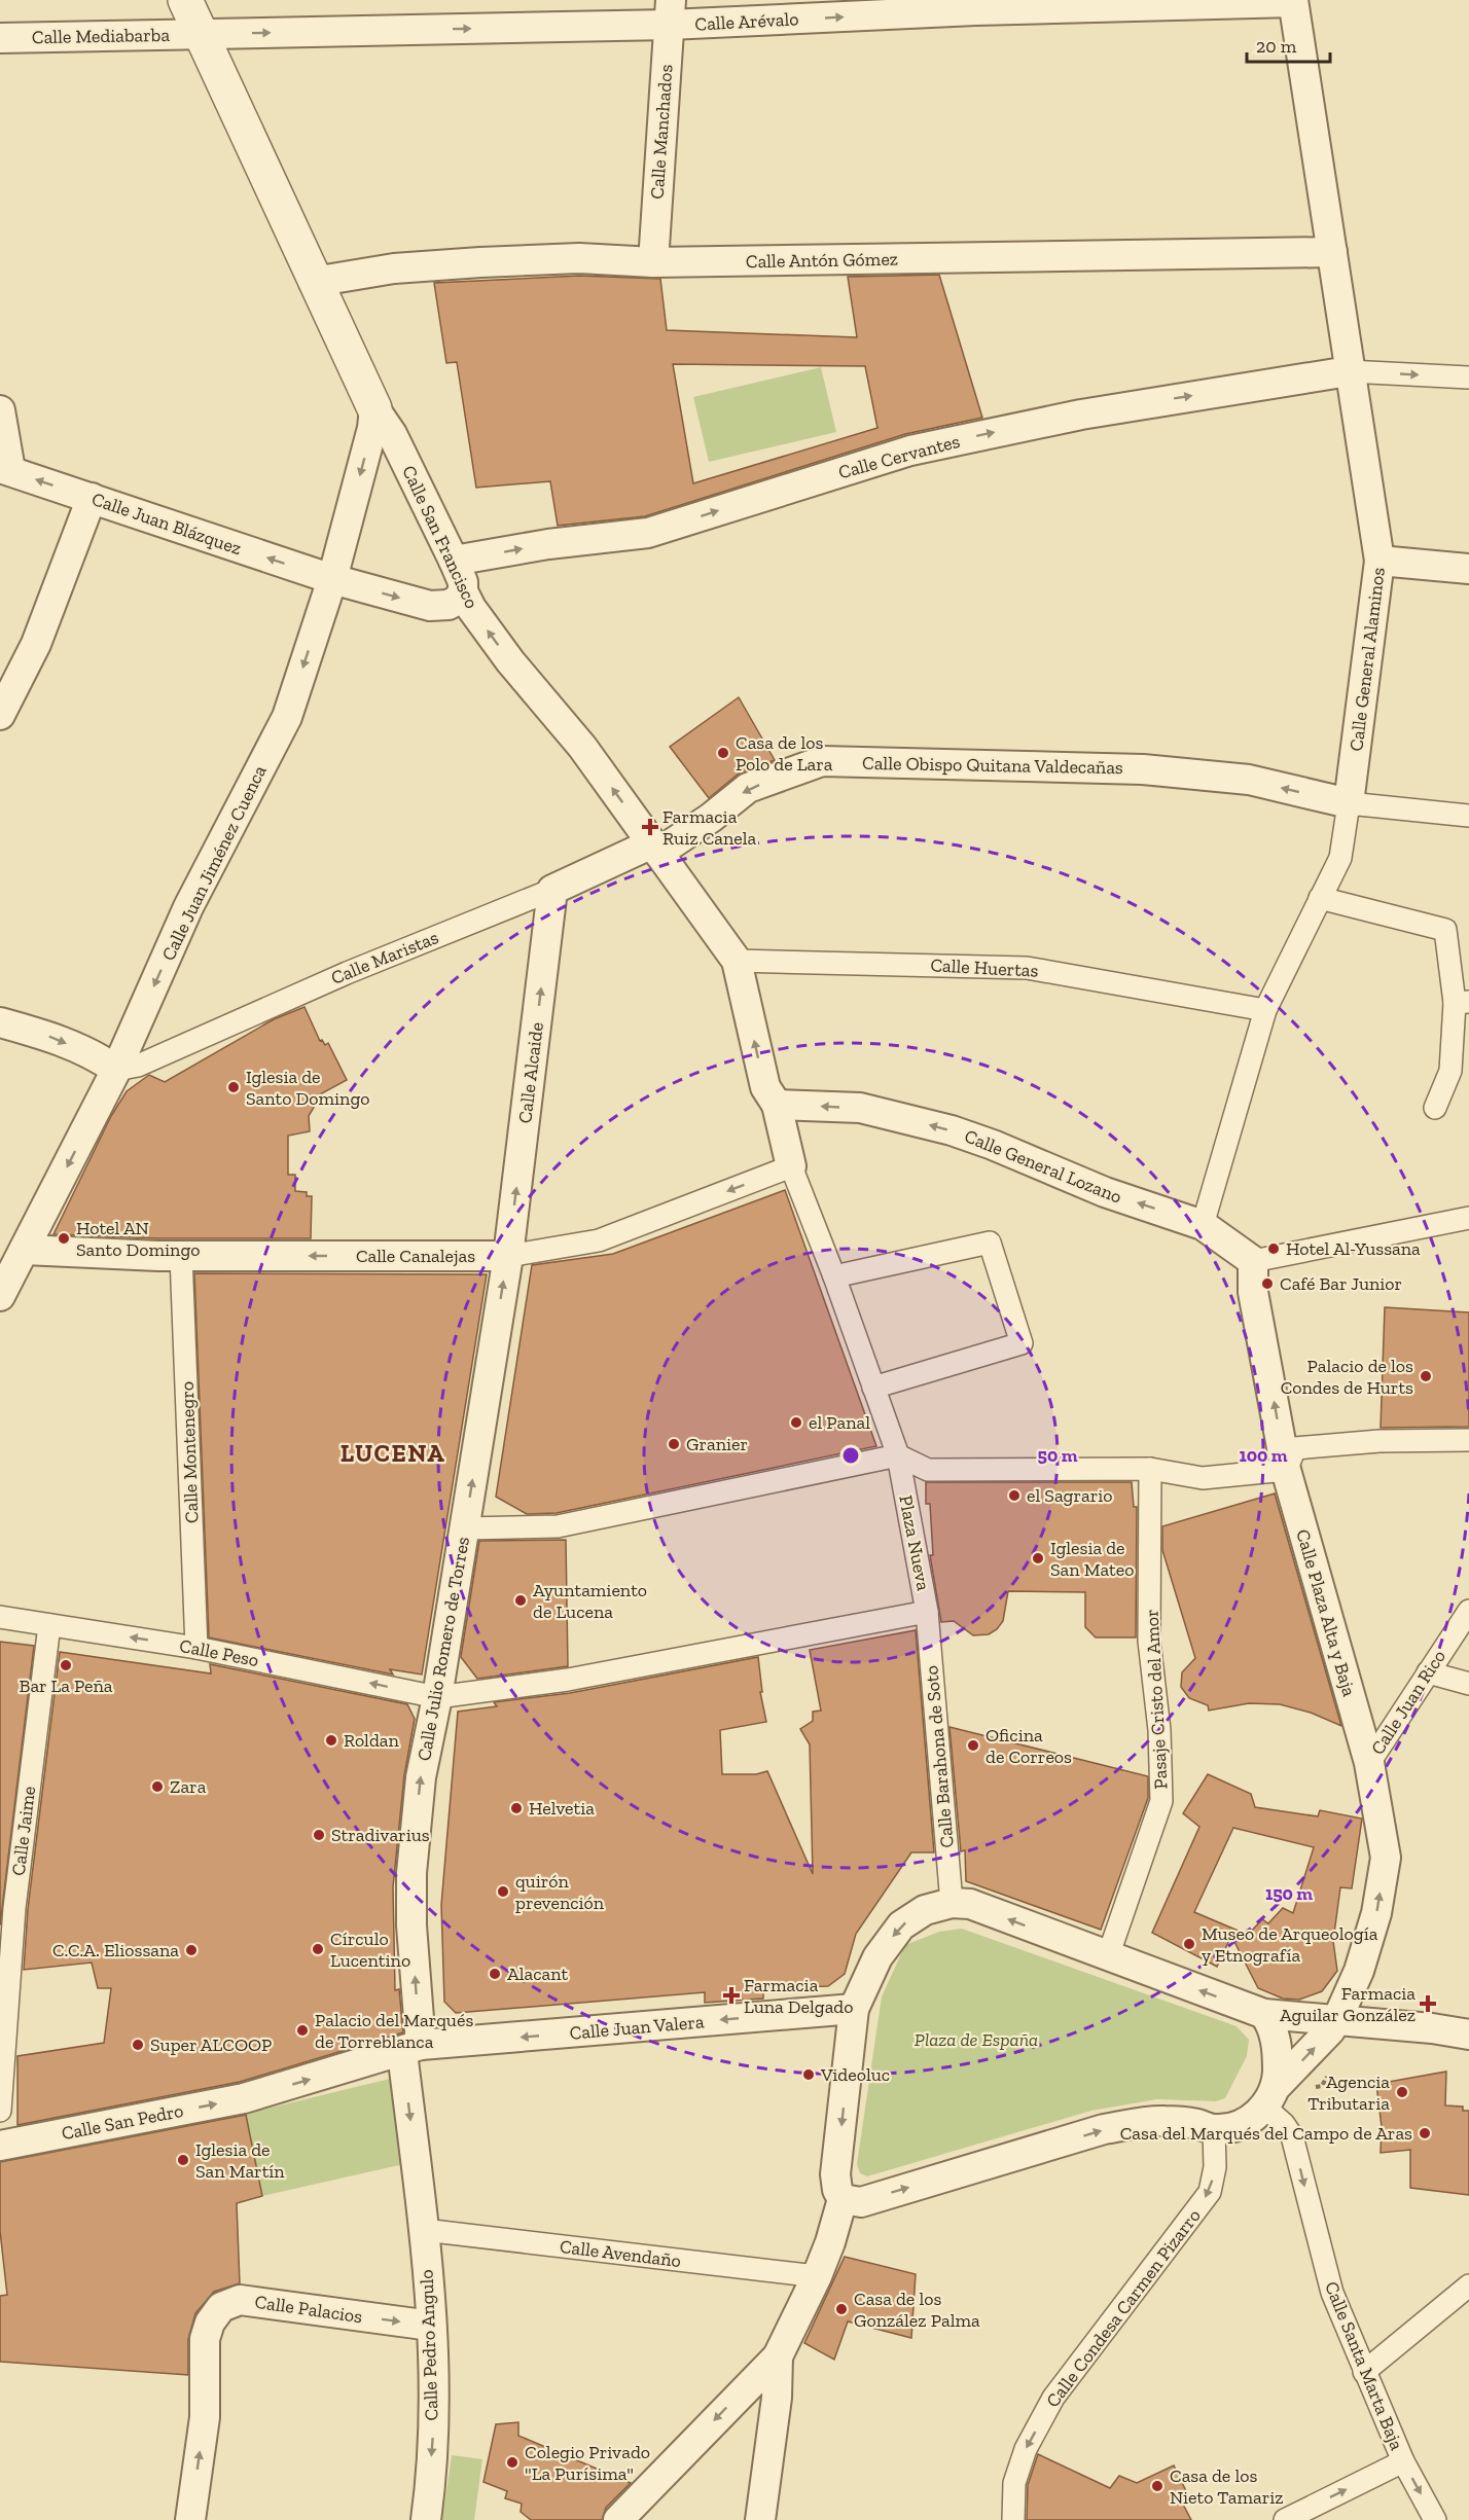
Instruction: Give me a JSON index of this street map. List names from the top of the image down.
{
  "streets": {
    "street": [
      "Calle Arévalo",
      "Calle Mediabarba",
      "Calle Manchados",
      "Calle Antón Gómez",
      "Calle Cervantes",
      "Calle Juan Blázquez",
      "Calle San Francisco",
      "Calle General Alaminos",
      "Calle Obispo Quitana Valdecañas",
      "Calle Juan Jiménez Cuenca",
      "Calle Maristas",
      "Calle Huertas",
      "Calle Alcaide",
      "Calle General Lozano",
      "Calle Canalejas",
      "Calle Montenegro",
      "Plaza Nueva",
      "Calle Plaza Alta y Baja",
      "Calle Julio Romero de Torres",
      "Calle Peso",
      "Pasaje Cristo del Amor",
      "Calle Juan Rico",
      "Calle Barahona de Soto",
      "Calle Jaime",
      "Calle Juan Valera",
      "Calle San Pedro",
      "Calle Avendaño",
      "Calle Condesa Carmen Pizarro",
      "Calle Palacios",
      "Calle Pedro Angulo",
      "Calle Santa Marta Baja"
    ]
  },
  "crossings": [
    ["Calle Arévalo", "Calle Mediabarba"],
    ["Calle Arévalo", "Calle Manchados"],
    ["Calle Arévalo", "Calle San Francisco"],
    ["Calle Arévalo", "Calle General Alaminos"],
    ["Calle Mediabarba", "Calle San Francisco"],
    ["Calle Manchados", "Calle Antón Gómez"],
    ["Calle Antón Gómez", "Calle San Francisco"],
    ["Calle Antón Gómez", "Calle General Alaminos"],
    ["Calle Cervantes", "Calle San Francisco"],
    ["Calle Cervantes", "Calle General Alaminos"],
    ["Calle Juan Blázquez", "Calle San Francisco"],
    ["Calle Juan Blázquez", "Calle Juan Jiménez Cuenca"],
    ["Calle San Francisco", "Calle Obispo Quitana Valdecañas"],
    ["Calle San Francisco", "Calle Juan Jiménez Cuenca"],
    ["Calle San Francisco", "Calle Maristas"],
    ["Calle San Francisco", "Calle Huertas"],
    ["Calle San Francisco", "Calle General Lozano"],
    ["Calle San Francisco", "Calle Canalejas"],
    ["Calle San Francisco", "Plaza Nueva"],
    ["Calle General Alaminos", "Calle Obispo Quitana Valdecañas"],
    ["Calle General Alaminos", "Calle Huertas"],
    ["Calle General Alaminos", "Calle General Lozano"],
    ["Calle Obispo Quitana Valdecañas", "Calle Maristas"],
    ["Calle Juan Jiménez Cuenca", "Calle Maristas"],
    ["Calle Juan Jiménez Cuenca", "Calle Canalejas"],
    ["Calle Maristas", "Calle Alcaide"],
    ["Calle Alcaide", "Calle Canalejas"],
    ["Calle Alcaide", "Calle Julio Romero de Torres"],
    ["Calle Canalejas", "Calle Montenegro"],
    ["Calle Canalejas", "Plaza Nueva"],
    ["Calle Canalejas", "Calle Julio Romero de Torres"],
    ["Calle Montenegro", "Calle Peso"],
    ["Plaza Nueva", "Calle Julio Romero de Torres"],
    ["Plaza Nueva", "Calle Peso"],
    ["Plaza Nueva", "Calle Barahona de Soto"],
    ["Calle Plaza Alta y Baja", "Calle Juan Rico"],
    ["Calle Plaza Alta y Baja", "Calle Santa Marta Baja"],
    ["Calle Julio Romero de Torres", "Calle Peso"],
    ["Calle Julio Romero de Torres", "Calle Juan Valera"],
    ["Calle Julio Romero de Torres", "Calle Pedro Angulo"],
    ["Calle Peso", "Calle Jaime"],
    ["Calle Juan Valera", "Calle San Pedro"],
    ["Calle Avendaño", "Calle Pedro Angulo"],
    ["Calle Palacios", "Calle Pedro Angulo"]
  ],
  "one_way": [
    "Calle Arévalo",
    "Calle Cervantes",
    "Calle Obispo Quitana Valdecañas",
    "Calle Juan Jiménez Cuenca",
    "Calle Alcaide",
    "Calle General Lozano",
    "Calle Canalejas",
    "Calle Plaza Alta y Baja",
    "Calle Peso",
    "Calle San Pedro",
    "Calle Condesa Carmen Pizarro",
    "Calle Pedro Angulo",
    "Calle Santa Marta Baja"
  ],
  "districts": ["LUCENA"],
  "parks": ["Plaza de España"],
  "places": {
    "other": [
      "Casa de los Polo de Lara",
      "Iglesia de Santo Domingo",
      "Hotel AN Santo Domingo",
      "Hotel Al-Yussana",
      "Café Bar Junior",
      "Palacio de los Condes de Hurts",
      "el Panal",
      "Granier",
      "el Sagrario",
      "Iglesia de San Mateo",
      "Ayuntamiento de Lucena",
      "Bar La Peña",
      "Roldan",
      "Oficina de Correos",
      "Zara",
      "Helvetia",
      "Stradivarius",
      "quirón prevención",
      "Museo de Arqueología y Etnografía",
      "Círculo Lucentino",
      "C.C.A. Eliossana",
      "Alacant",
      "Palacio del Marqués de Torreblanca",
      "Super ALCOOP",
      "Videoluc",
      "Agencia Tributaria",
      "Casa del Marqués del Campo de Aras",
      "Iglesia de San Martín",
      "Casa de los González Palma",
      "Colegio Privado \"La Purísima\"",
      "Casa de los Nieto Tamariz"
    ],
    "health": ["Farmacia Ruiz Canela", "Farmacia Luna Delgado", "Farmacia Aguilar González"]
  },
  "scale_bar": "20 m",
  "rings": ["50 m", "100 m", "150 m"]
}
